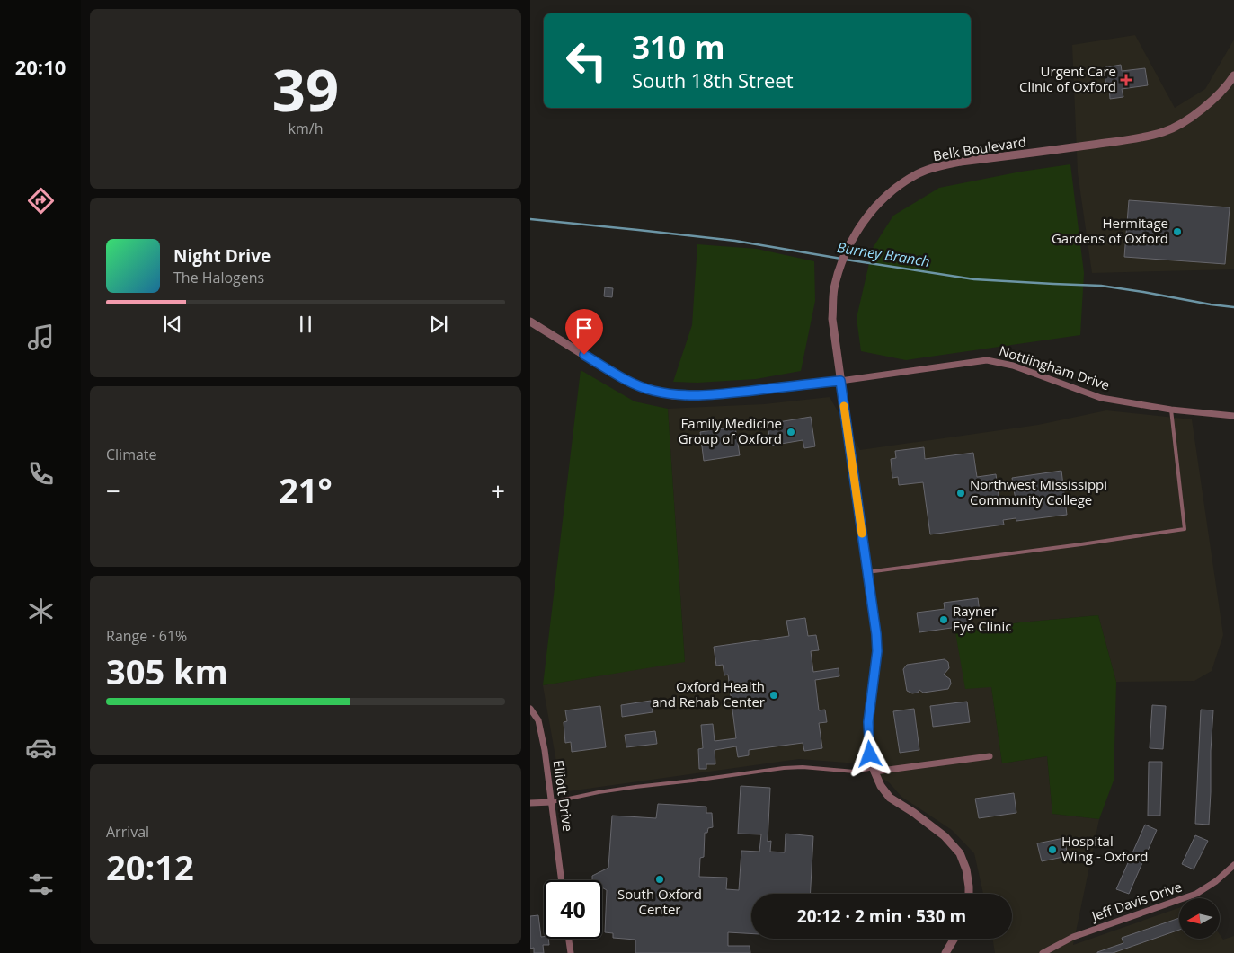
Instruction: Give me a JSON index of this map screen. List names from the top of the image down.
{
  "streets": {
    "street": [
      "Belk Boulevard",
      "Nottiingham Drive",
      "Elliott Drive",
      "Jeff Davis Drive"
    ]
  },
  "crossings": [
    ["Belk Boulevard", "Nottiingham Drive"]
  ],
  "water": ["Burney Branch"],
  "places": {
    "health": ["Urgent Care Clinic of Oxford"],
    "other": [
      "Hermitage Gardens of Oxford",
      "Family Medicine Group of Oxford",
      "Northwest Mississippi Community College",
      "Rayner Eye Clinic",
      "Oxford Health and Rehab Center",
      "Hospital Wing - Oxford",
      "South Oxford Center"
    ]
  },
  "north": "left",
  "page": {
    "tabs": "20:10",
    "tile": [
      ["39", "km/h"],
      "Climate",
      ["Range · 61%", "305 km"],
      ["Arrival", "20:12"]
    ],
    "turn": ["310 m", "South 18th Street"],
    "song": ["Night Drive", "The Halogens"],
    "heat": ["−", "21°", "+"],
    "limit": "40",
    "trip": "20:12 · 2 min · 530 m"
  }
}
